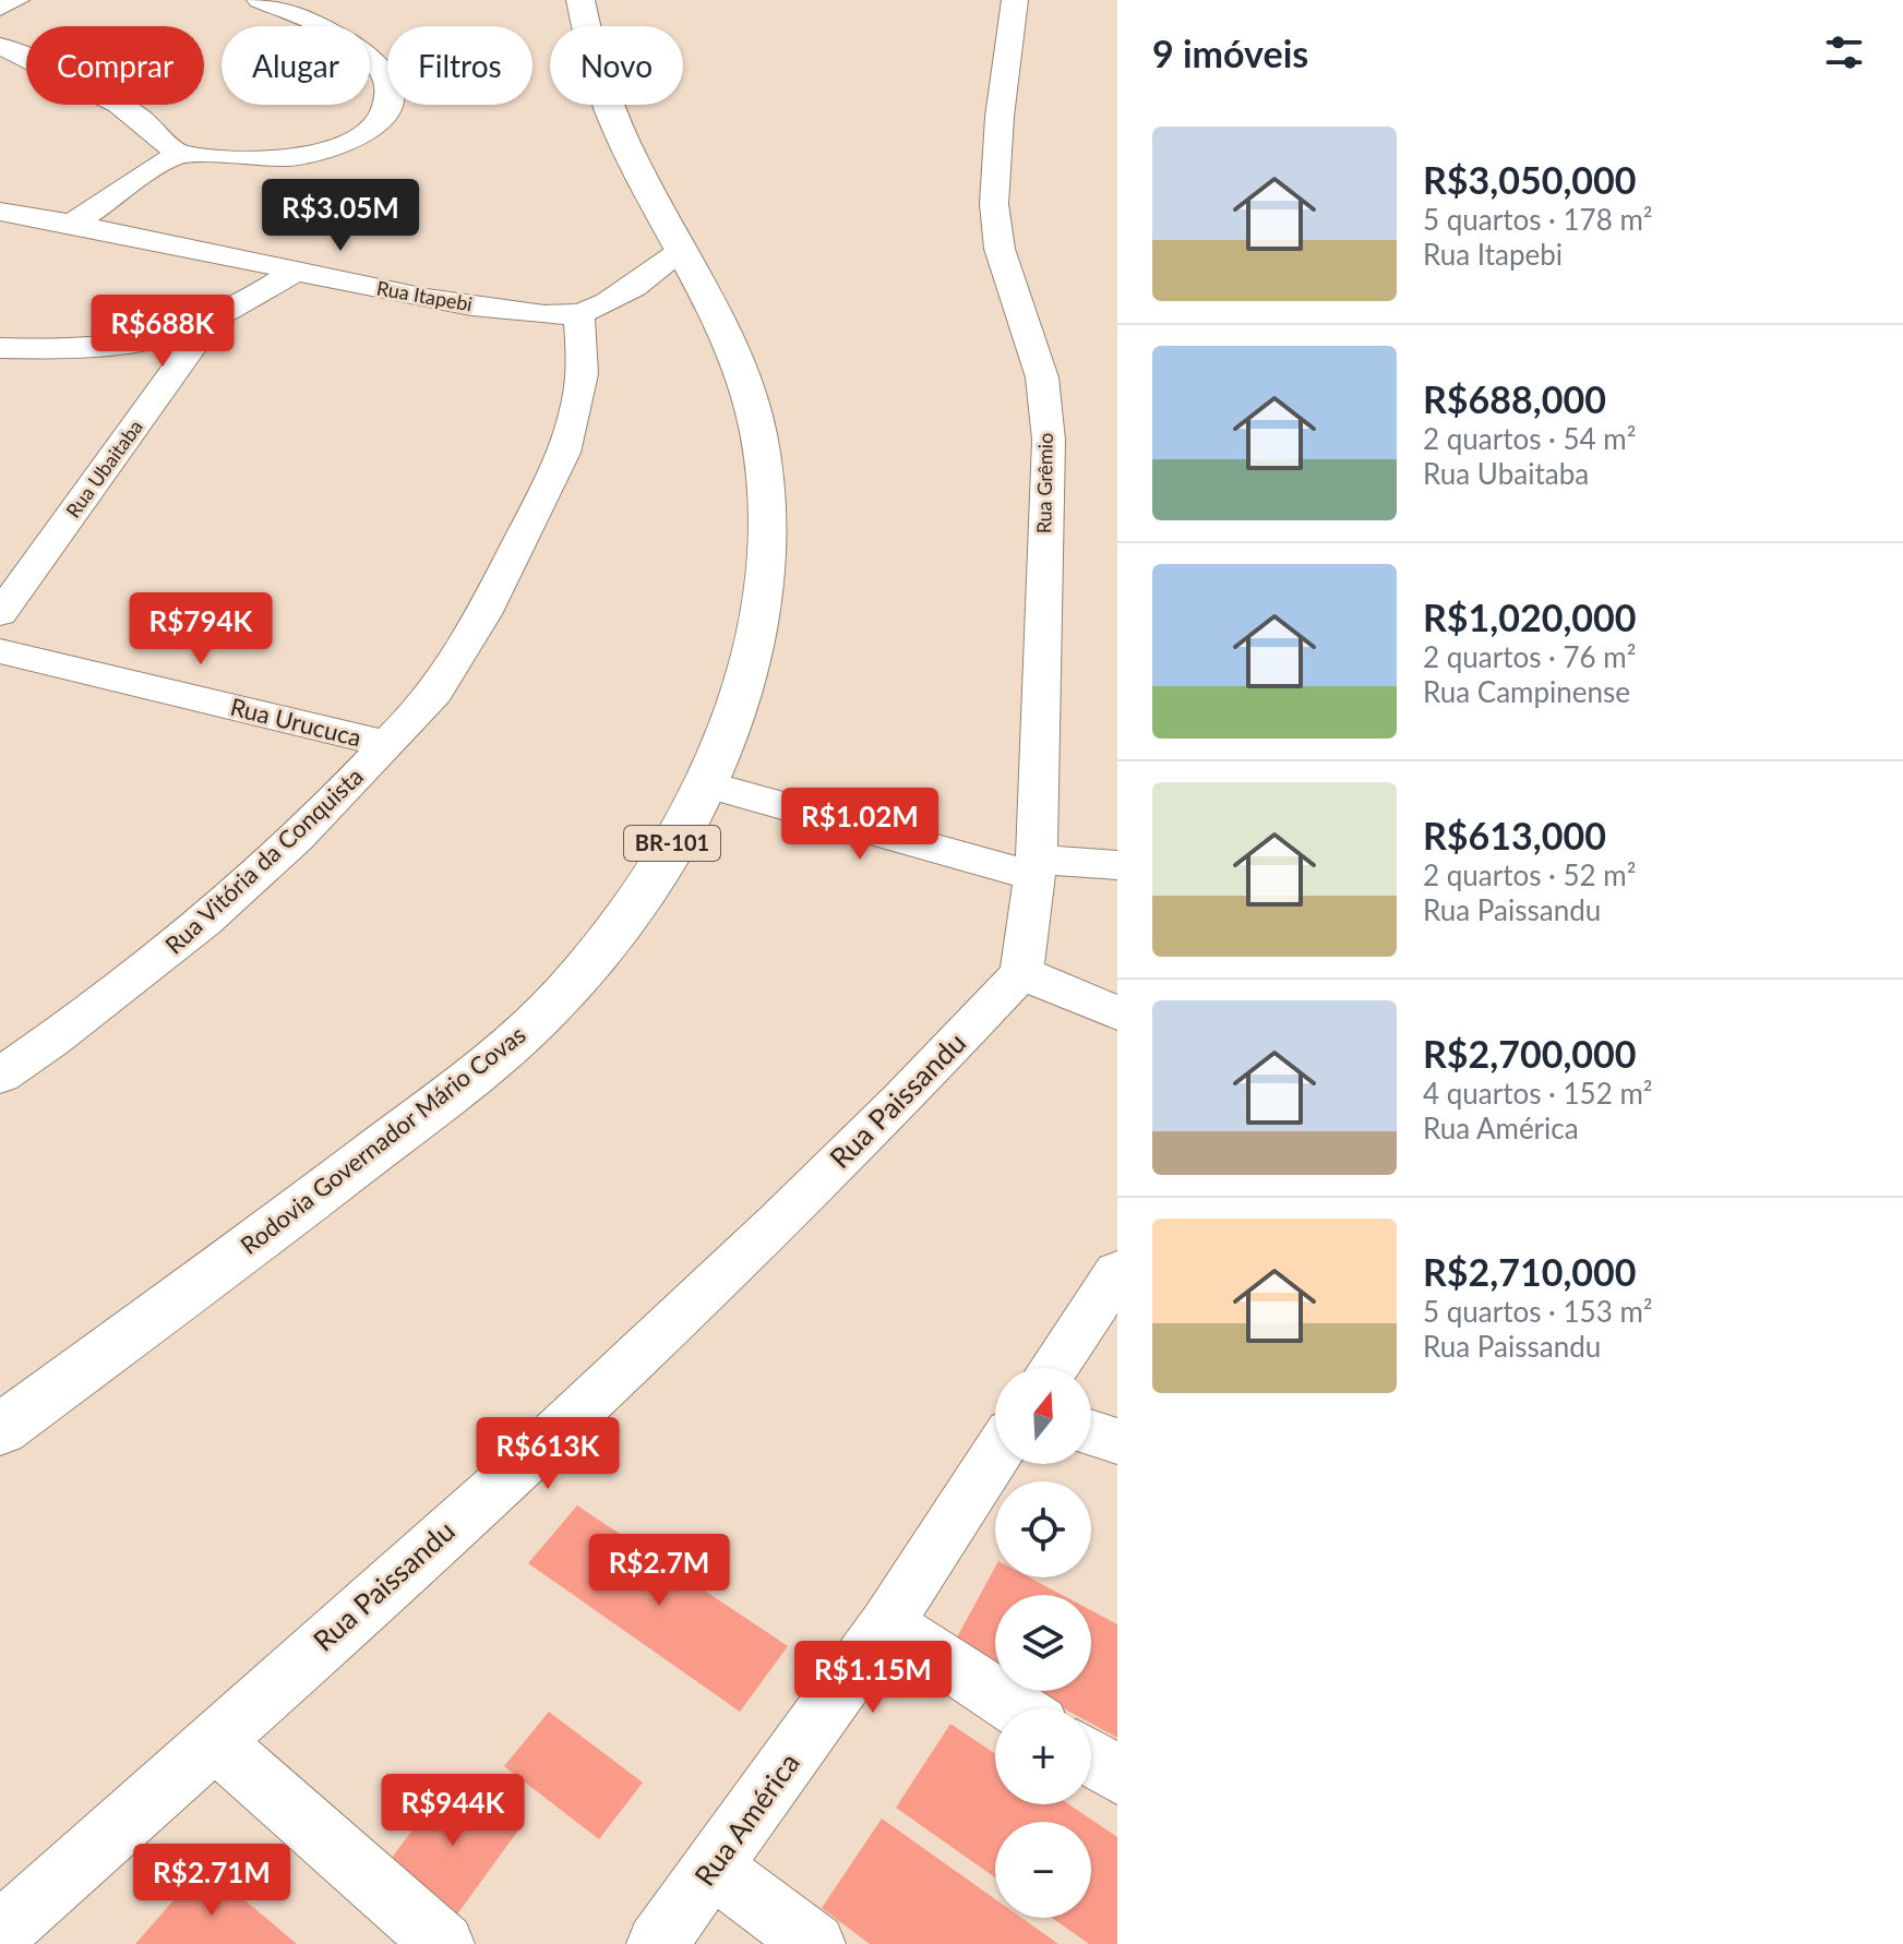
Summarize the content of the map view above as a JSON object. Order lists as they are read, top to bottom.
{
  "streets": {
    "highway": ["BR-101", "Rodovia Governador Mário Covas"],
    "street": [
      "Rua Itapebi",
      "Rua Ubaitaba",
      "Rua Grêmio",
      "Rua Urucuca",
      "Rua Vitória da Conquista",
      "Rua Paissandu",
      "Rua América"
    ]
  },
  "crossings": [
    ["Rua Itapebi", "Rua Vitória da Conquista"],
    ["Rua Itapebi", "Rodovia Governador Mário Covas"],
    ["Rua Grêmio", "Rua Paissandu"],
    ["Rua Urucuca", "Rua Vitória da Conquista"]
  ],
  "north": "top",
  "page": {
    "heading": "9 imóveis",
    "chip": [
      "Comprar",
      "Alugar",
      "Filtros",
      "Novo"
    ],
    "list": [
      {
        "name": "R$3,050,000",
        "note": "5 quartos · 178 m² · Rua Itapebi"
      },
      {
        "name": "R$688,000",
        "note": "2 quartos · 54 m² · Rua Ubaitaba"
      },
      {
        "name": "R$1,020,000",
        "note": "2 quartos · 76 m² · Rua Campinense"
      },
      {
        "name": "R$613,000",
        "note": "2 quartos · 52 m² · Rua Paissandu"
      },
      {
        "name": "R$2,700,000",
        "note": "4 quartos · 152 m² · Rua América"
      },
      {
        "name": "R$2,710,000",
        "note": "5 quartos · 153 m² · Rua Paissandu"
      }
    ],
    "price": [
      "R$3.05M",
      "R$688K",
      "R$794K",
      "R$1.02M",
      "R$613K",
      "R$2.7M",
      "R$1.15M",
      "R$944K",
      "R$2.71M"
    ],
    "map_buttons": ["+", "−"]
  }
}
